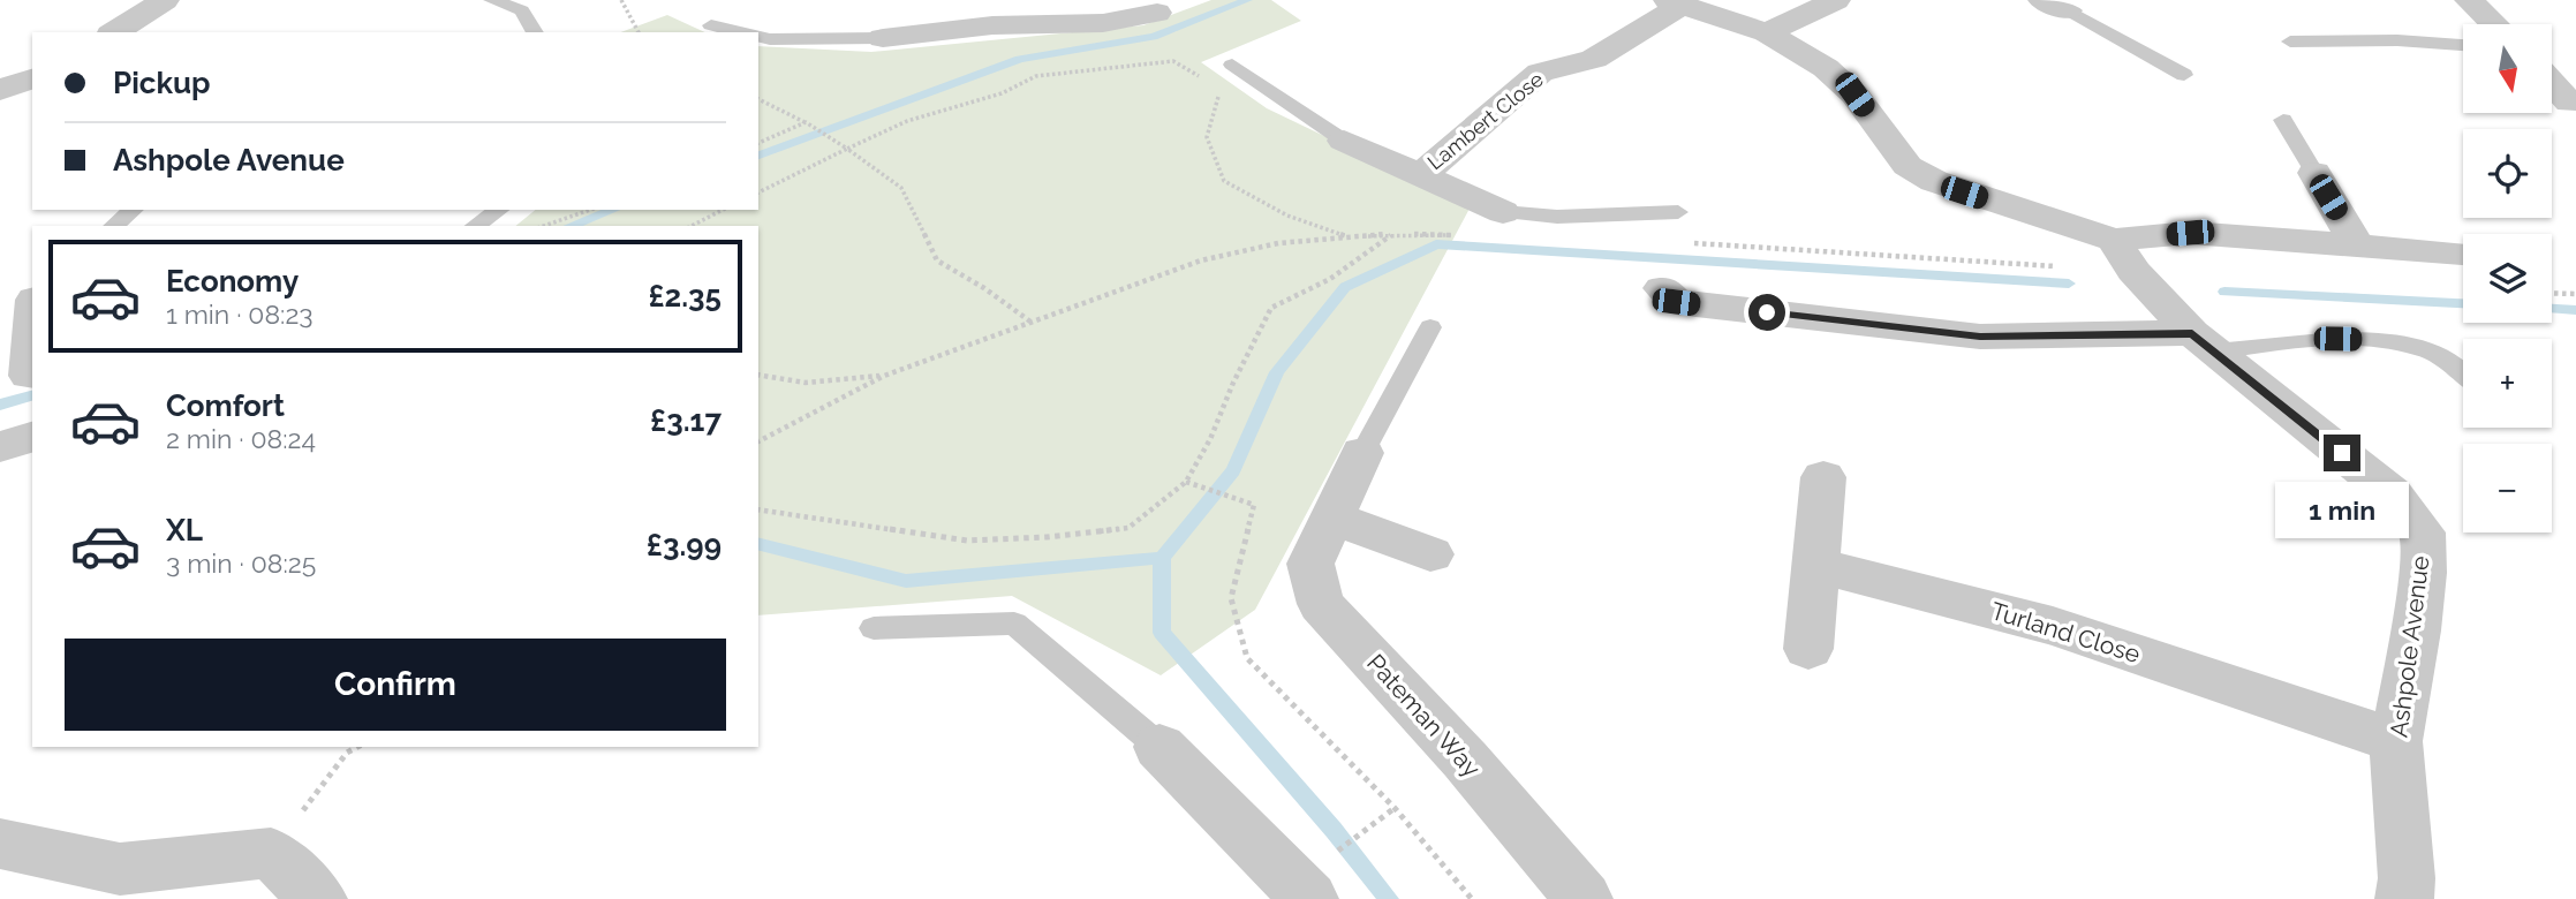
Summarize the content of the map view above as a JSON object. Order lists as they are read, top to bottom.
{
  "streets": {
    "street": [
      "Lambert Close",
      "Turland Close",
      "Ashpole Avenue",
      "Pateman Way"
    ]
  },
  "crossings": [
    ["Lambert Close", "Ashpole Avenue"],
    ["Turland Close", "Ashpole Avenue"]
  ],
  "north": "bottom",
  "page": {
    "map_buttons": ["+", "−"],
    "banner": ["Pickup", "Ashpole Avenue"],
    "list": [
      {
        "name": "Economy",
        "note": "1 min · 08:23",
        "value": "£2.35"
      },
      {
        "name": "Comfort",
        "note": "2 min · 08:24",
        "value": "£3.17"
      },
      {
        "name": "XL",
        "note": "3 min · 08:25",
        "value": "£3.99"
      }
    ],
    "bubble": "1 min",
    "buttons": "Confirm"
  }
}
